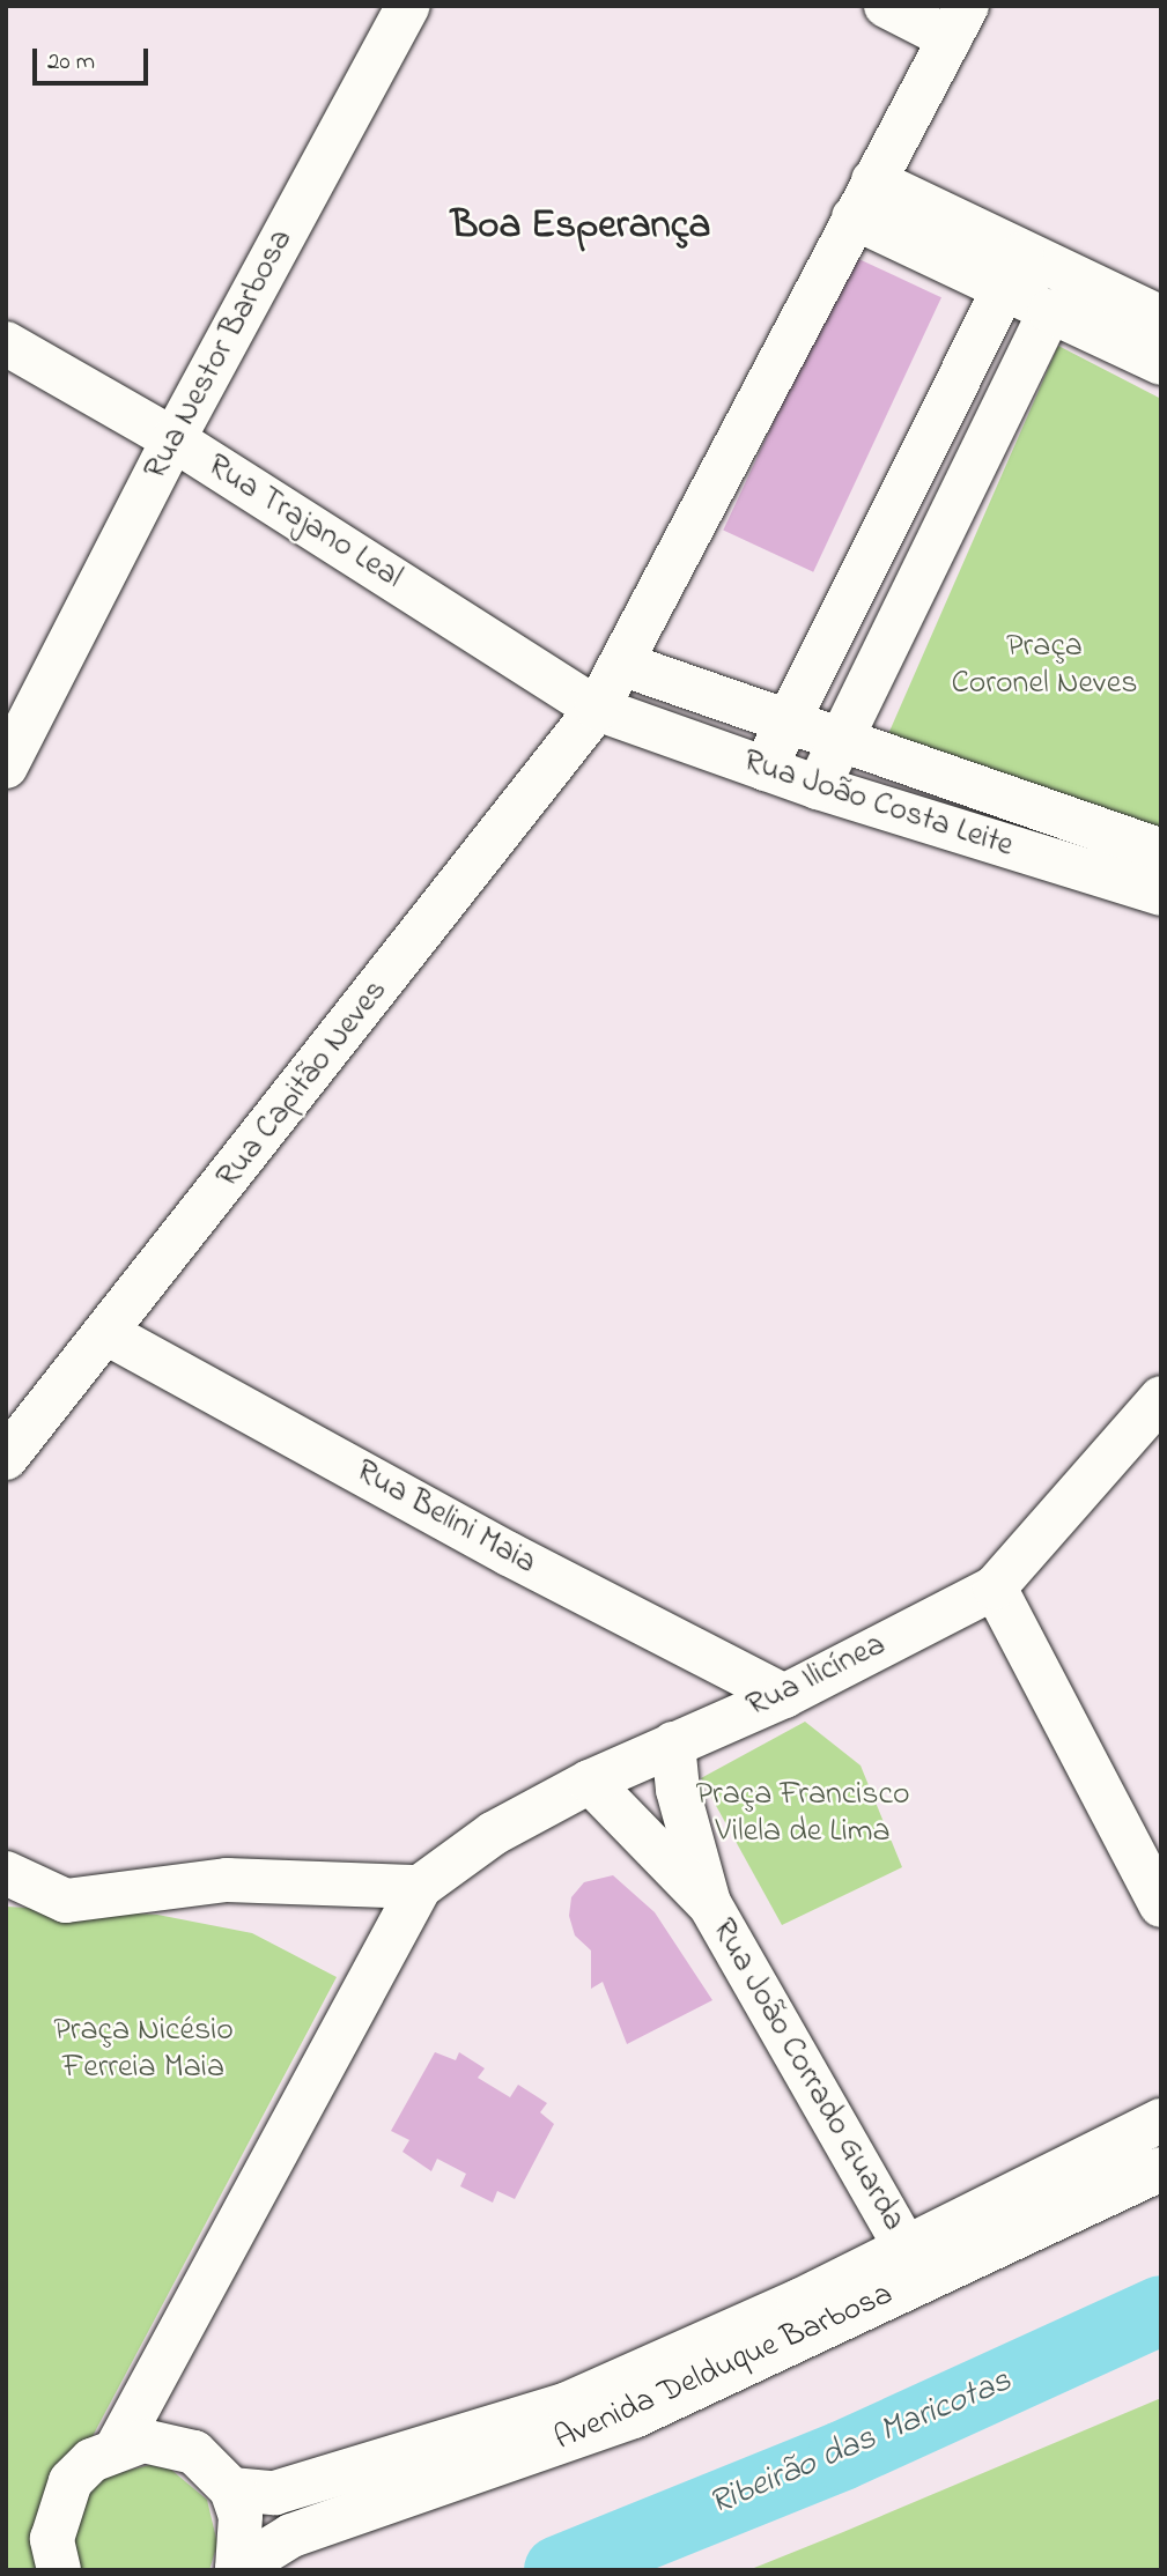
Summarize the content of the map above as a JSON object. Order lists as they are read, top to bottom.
{
  "streets": {
    "street": [
      "Rua Nestor Barbosa",
      "Rua Trajano Leal",
      "Rua João Costa Leite",
      "Rua Capitão Neves",
      "Rua Belini Maia",
      "Rua Ilicínea",
      "Rua João Corrado Guarda",
      "Avenida Delduque Barbosa"
    ]
  },
  "crossings": [
    ["Rua Nestor Barbosa", "Rua Trajano Leal"],
    ["Rua Trajano Leal", "Rua João Costa Leite"],
    ["Rua Trajano Leal", "Rua Capitão Neves"],
    ["Rua João Costa Leite", "Rua Capitão Neves"],
    ["Rua Capitão Neves", "Rua Belini Maia"],
    ["Rua Belini Maia", "Rua Ilicínea"],
    ["Rua Ilicínea", "Rua João Corrado Guarda"],
    ["Rua João Corrado Guarda", "Avenida Delduque Barbosa"]
  ],
  "districts": ["Boa Esperança"],
  "water": ["Ribeirão das Maricotas"],
  "parks": ["Praça Coronel Neves", "Praça Francisco Vilela de Lima", "Praça Nicésio Ferreia Maia"],
  "scale_bar": "20 m"
}
